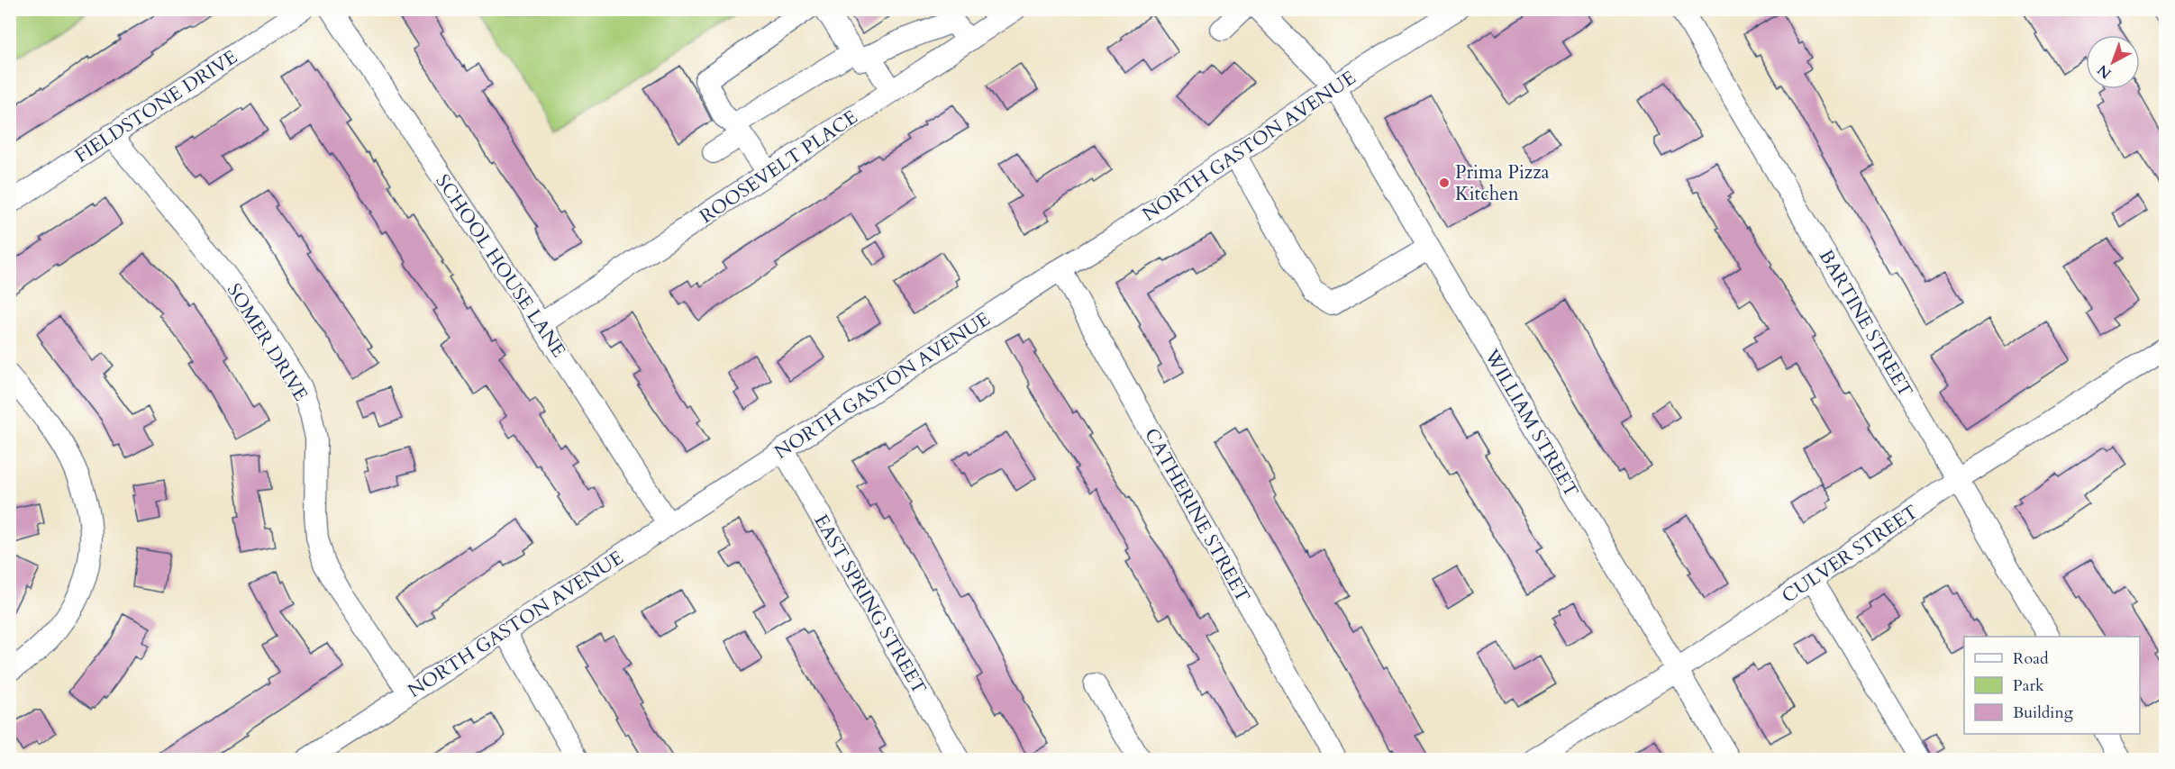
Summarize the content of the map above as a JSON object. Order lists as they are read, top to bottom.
{
  "streets": {
    "street": [
      "FIELDSTONE DRIVE",
      "NORTH GASTON AVENUE",
      "ROOSEVELT PLACE",
      "SCHOOL HOUSE LANE",
      "BARTINE STREET",
      "SOMER DRIVE",
      "WILLIAM STREET",
      "CATHERINE STREET",
      "CULVER STREET",
      "EAST SPRING STREET"
    ]
  },
  "crossings": [
    ["FIELDSTONE DRIVE", "SOMER DRIVE"],
    ["NORTH GASTON AVENUE", "SCHOOL HOUSE LANE"],
    ["NORTH GASTON AVENUE", "SOMER DRIVE"],
    ["NORTH GASTON AVENUE", "WILLIAM STREET"],
    ["NORTH GASTON AVENUE", "CATHERINE STREET"],
    ["NORTH GASTON AVENUE", "EAST SPRING STREET"],
    ["ROOSEVELT PLACE", "SCHOOL HOUSE LANE"],
    ["BARTINE STREET", "CULVER STREET"],
    ["WILLIAM STREET", "CULVER STREET"]
  ],
  "places": ["Prima Pizza Kitchen"],
  "legend": ["Road", "Park", "Building"],
  "north": "bottom left"
}
